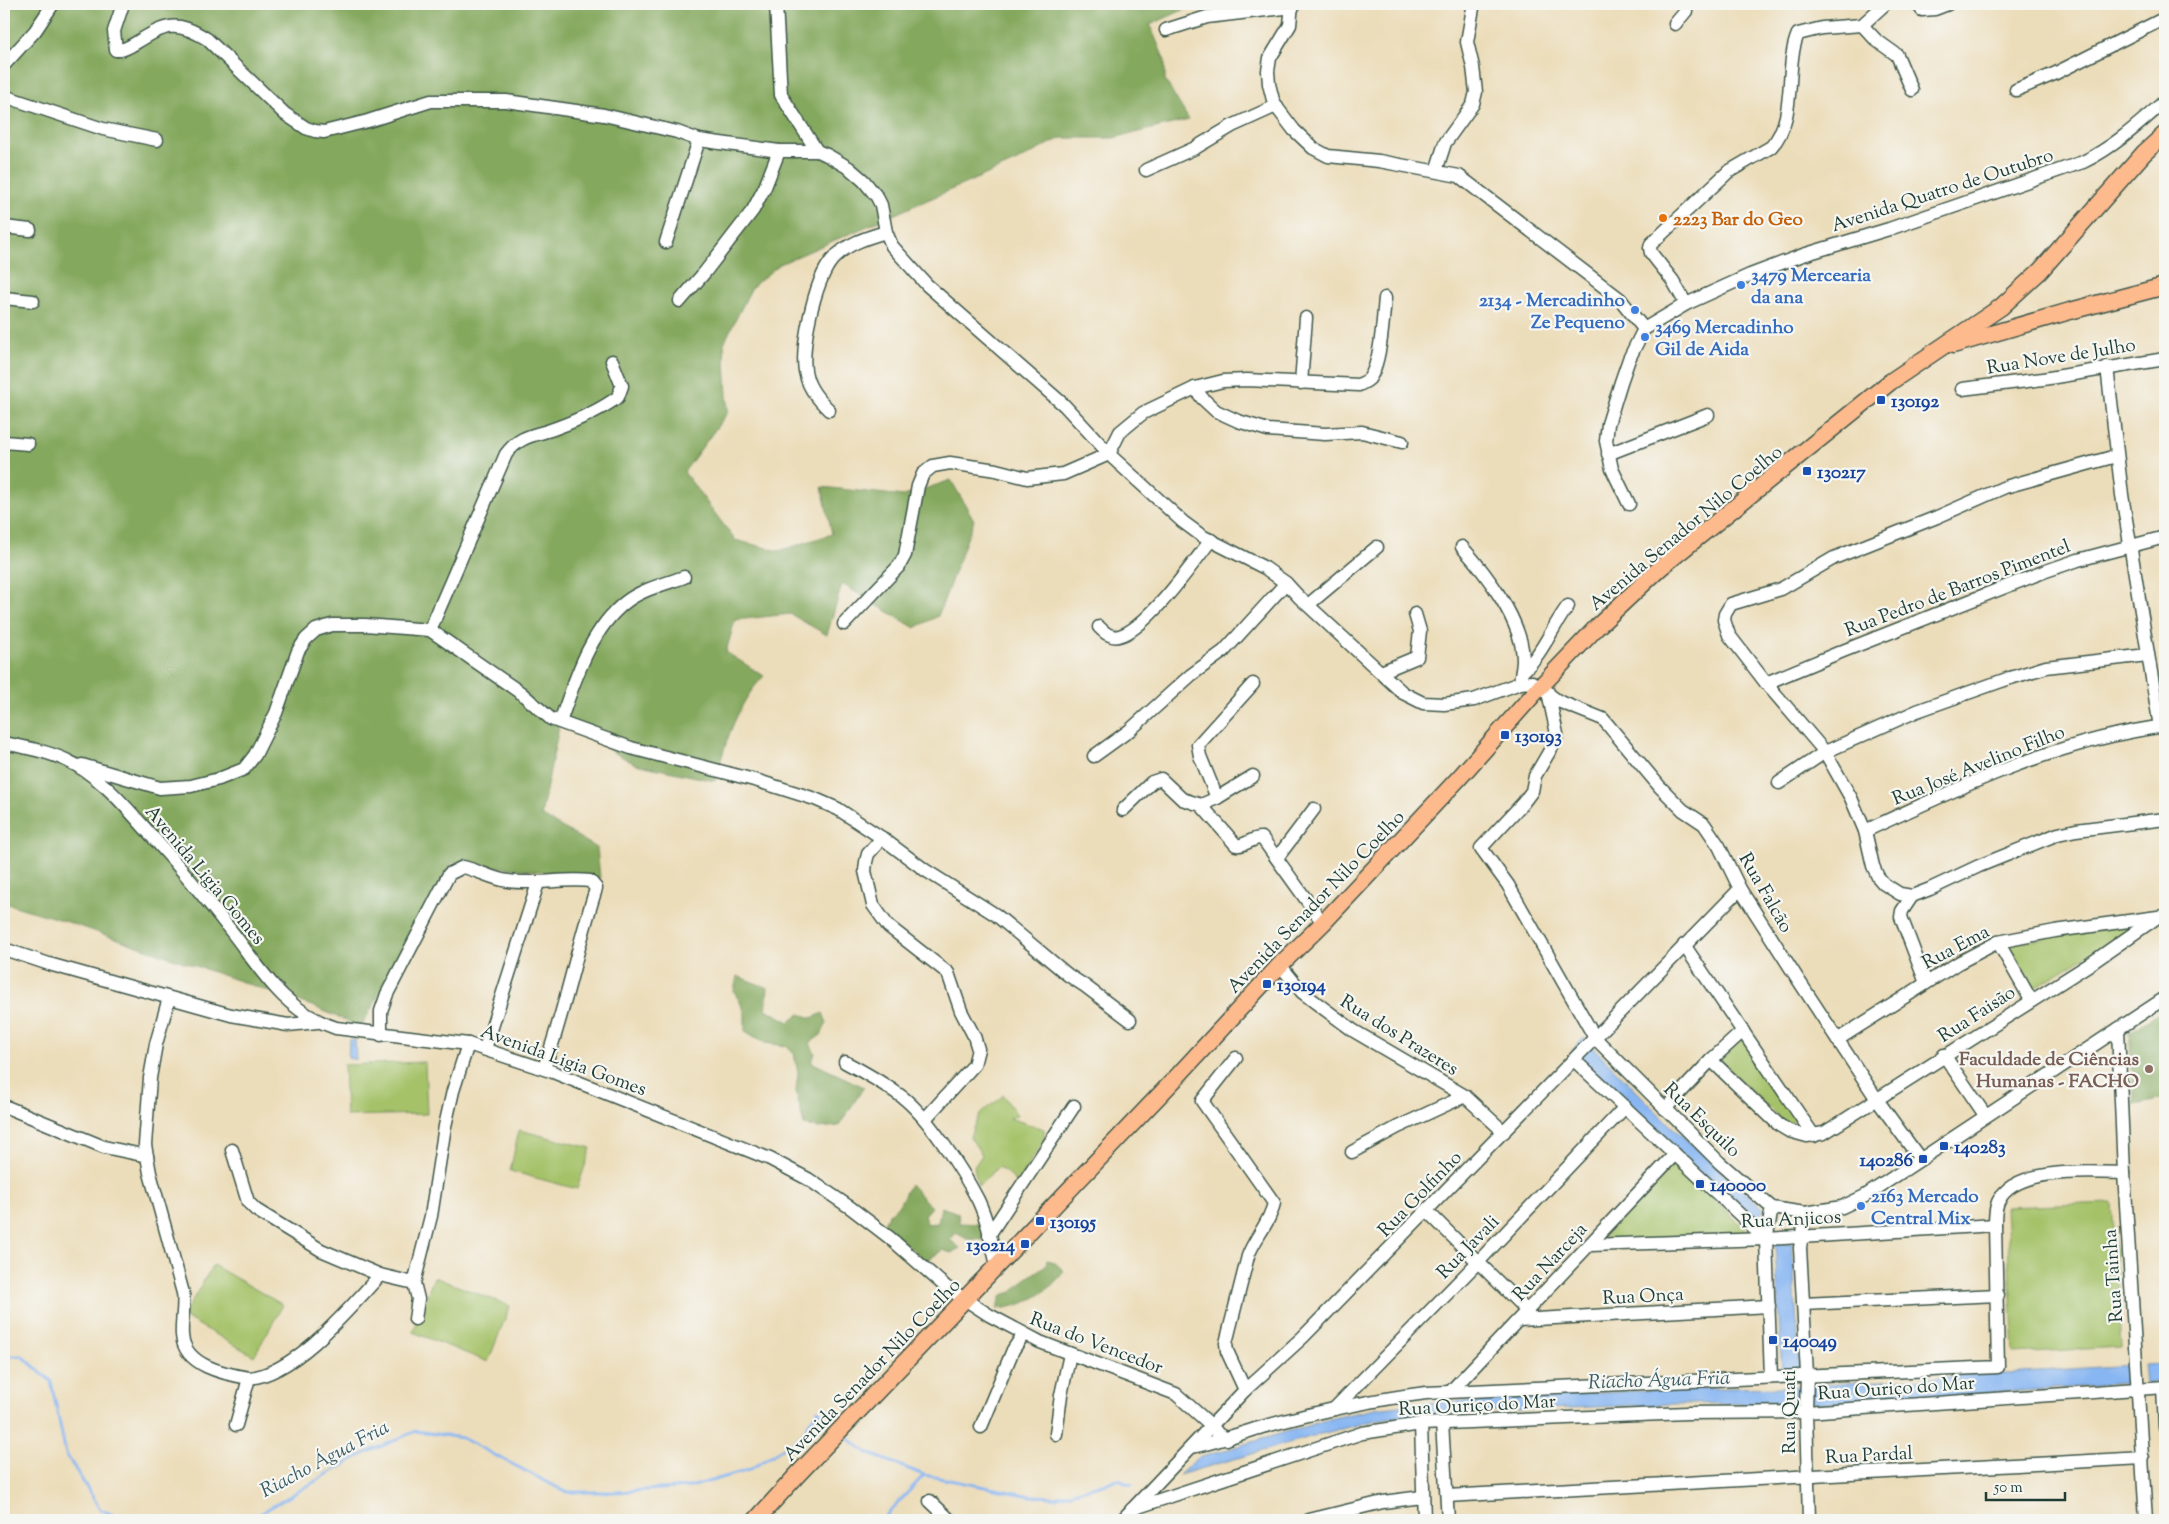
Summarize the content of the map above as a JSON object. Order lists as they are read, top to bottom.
{
  "streets": {
    "main road": ["Avenida Senador Nilo Coelho"],
    "street": [
      "Avenida Quatro de Outubro",
      "Rua Nove de Julho",
      "Rua Pedro de Barros Pimentel",
      "Rua José Avelino Filho",
      "Avenida Ligia Gomes",
      "Rua Falcão",
      "Rua Ema",
      "Rua Faisão",
      "Rua dos Prazeres",
      "Rua Esquilo",
      "Rua Golfinho",
      "Rua Anjicos",
      "Rua Javali",
      "Rua Narceja",
      "Rua Tainha",
      "Rua Onça",
      "Rua do Vencedor",
      "Rua Ouriço do Mar",
      "Rua Quati",
      "Rua Pardal"
    ]
  },
  "crossings": [
    ["Avenida Senador Nilo Coelho", "Avenida Ligia Gomes"],
    ["Avenida Senador Nilo Coelho", "Rua Falcão"],
    ["Avenida Senador Nilo Coelho", "Rua dos Prazeres"],
    ["Avenida Senador Nilo Coelho", "Rua Esquilo"],
    ["Avenida Senador Nilo Coelho", "Rua do Vencedor"],
    ["Avenida Ligia Gomes", "Rua do Vencedor"],
    ["Rua Falcão", "Rua Ema"],
    ["Rua Falcão", "Rua Faisão"],
    ["Rua Falcão", "Rua Esquilo"],
    ["Rua Falcão", "Rua Golfinho"],
    ["Rua Ema", "Rua Faisão"],
    ["Rua dos Prazeres", "Rua Golfinho"],
    ["Rua Esquilo", "Rua Golfinho"],
    ["Rua Esquilo", "Rua Quati"],
    ["Rua Golfinho", "Rua do Vencedor"],
    ["Rua Golfinho", "Rua Ouriço do Mar"],
    ["Rua Anjicos", "Rua Narceja"],
    ["Rua Anjicos", "Rua Quati"],
    ["Rua Javali", "Rua Ouriço do Mar"],
    ["Rua Narceja", "Rua Onça"],
    ["Rua Narceja", "Rua Ouriço do Mar"],
    ["Rua Tainha", "Rua Ouriço do Mar"],
    ["Rua Tainha", "Rua Pardal"],
    ["Rua Onça", "Rua Quati"],
    ["Rua Ouriço do Mar", "Rua Quati"],
    ["Rua Quati", "Rua Pardal"]
  ],
  "water": ["Riacho Água Fria"],
  "places": {
    "other": [
      "2223 Bar do Geo",
      "3479 Mercearia da ana",
      "2134 - Mercadinho Ze Pequeno",
      "3469 Mercadinho Gil de Aida",
      "Faculdade de Ciências Humanas - FACHO",
      "2163 Mercado Central Mix"
    ],
    "transit": [
      "130192",
      "130217",
      "130193",
      "130194",
      "140283",
      "140286",
      "140000",
      "130195",
      "130214",
      "140049"
    ]
  },
  "scale_bar": "50 m"
}
